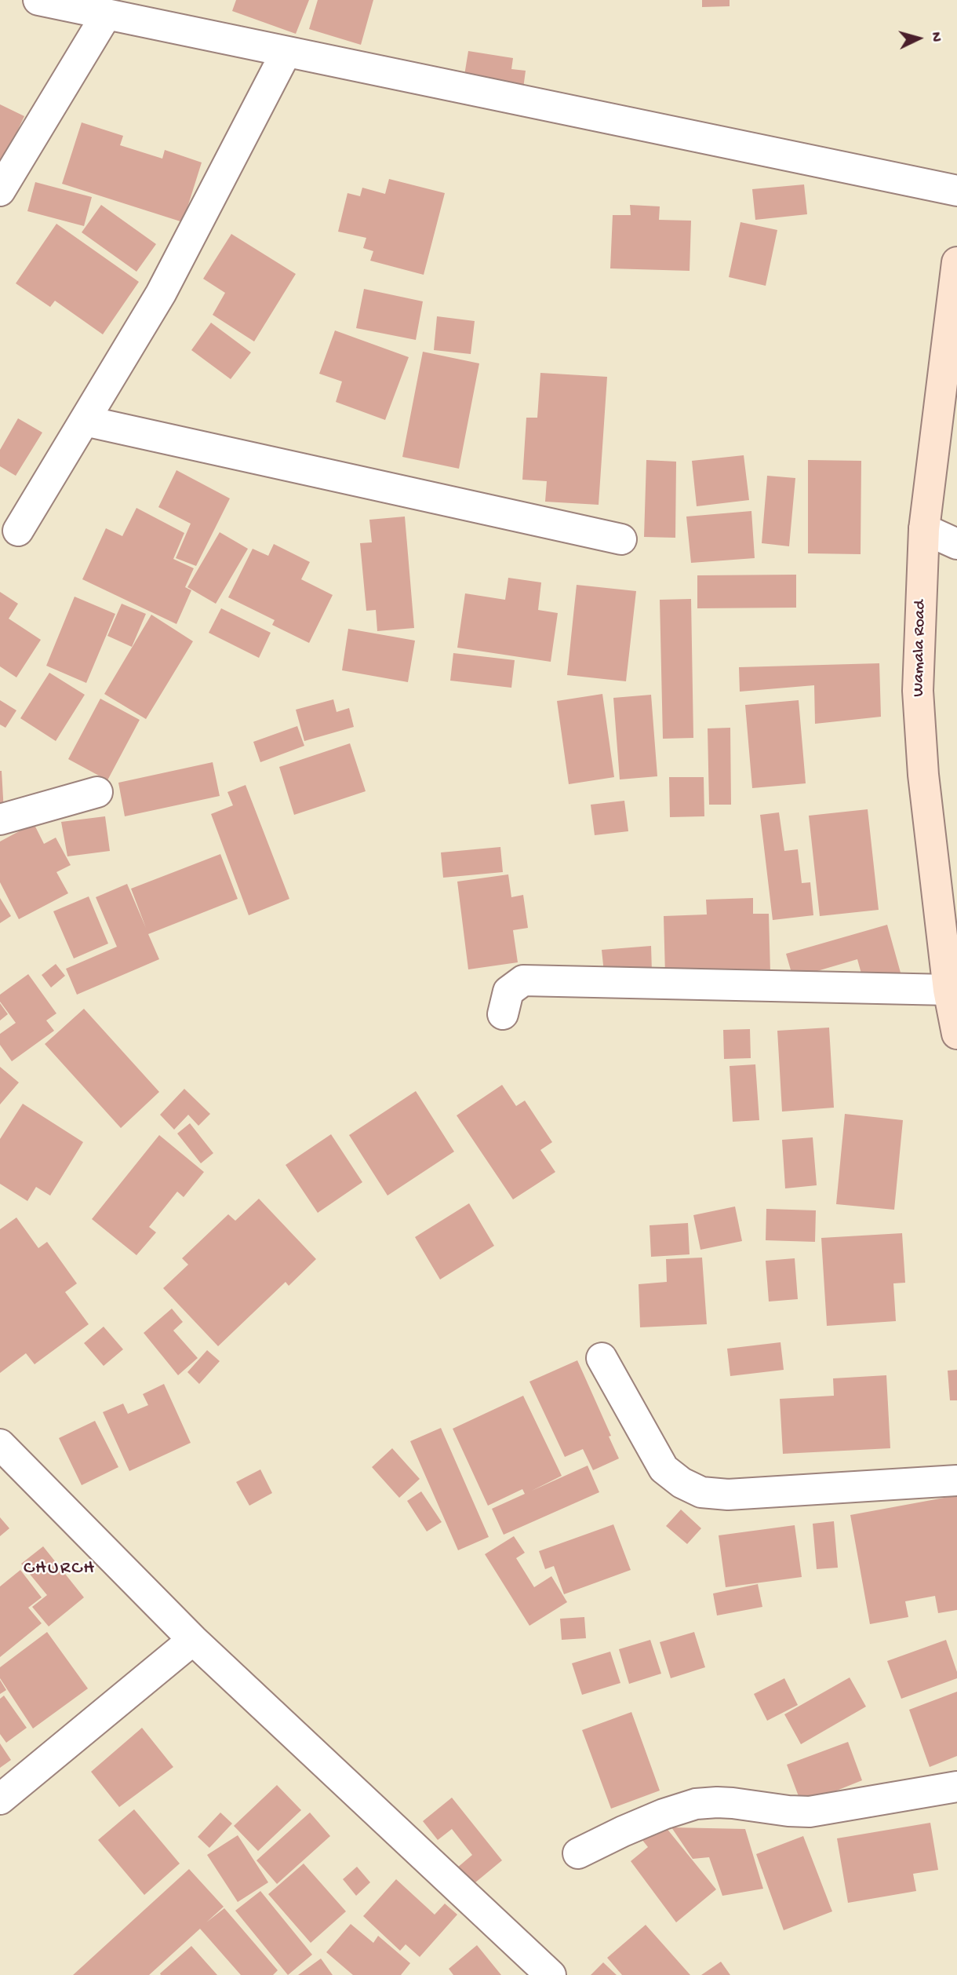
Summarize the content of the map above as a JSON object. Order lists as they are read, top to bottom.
{
  "streets": {
    "street": ["Wamala Road"]
  },
  "districts": ["CHURCH"],
  "north": "right"
}
